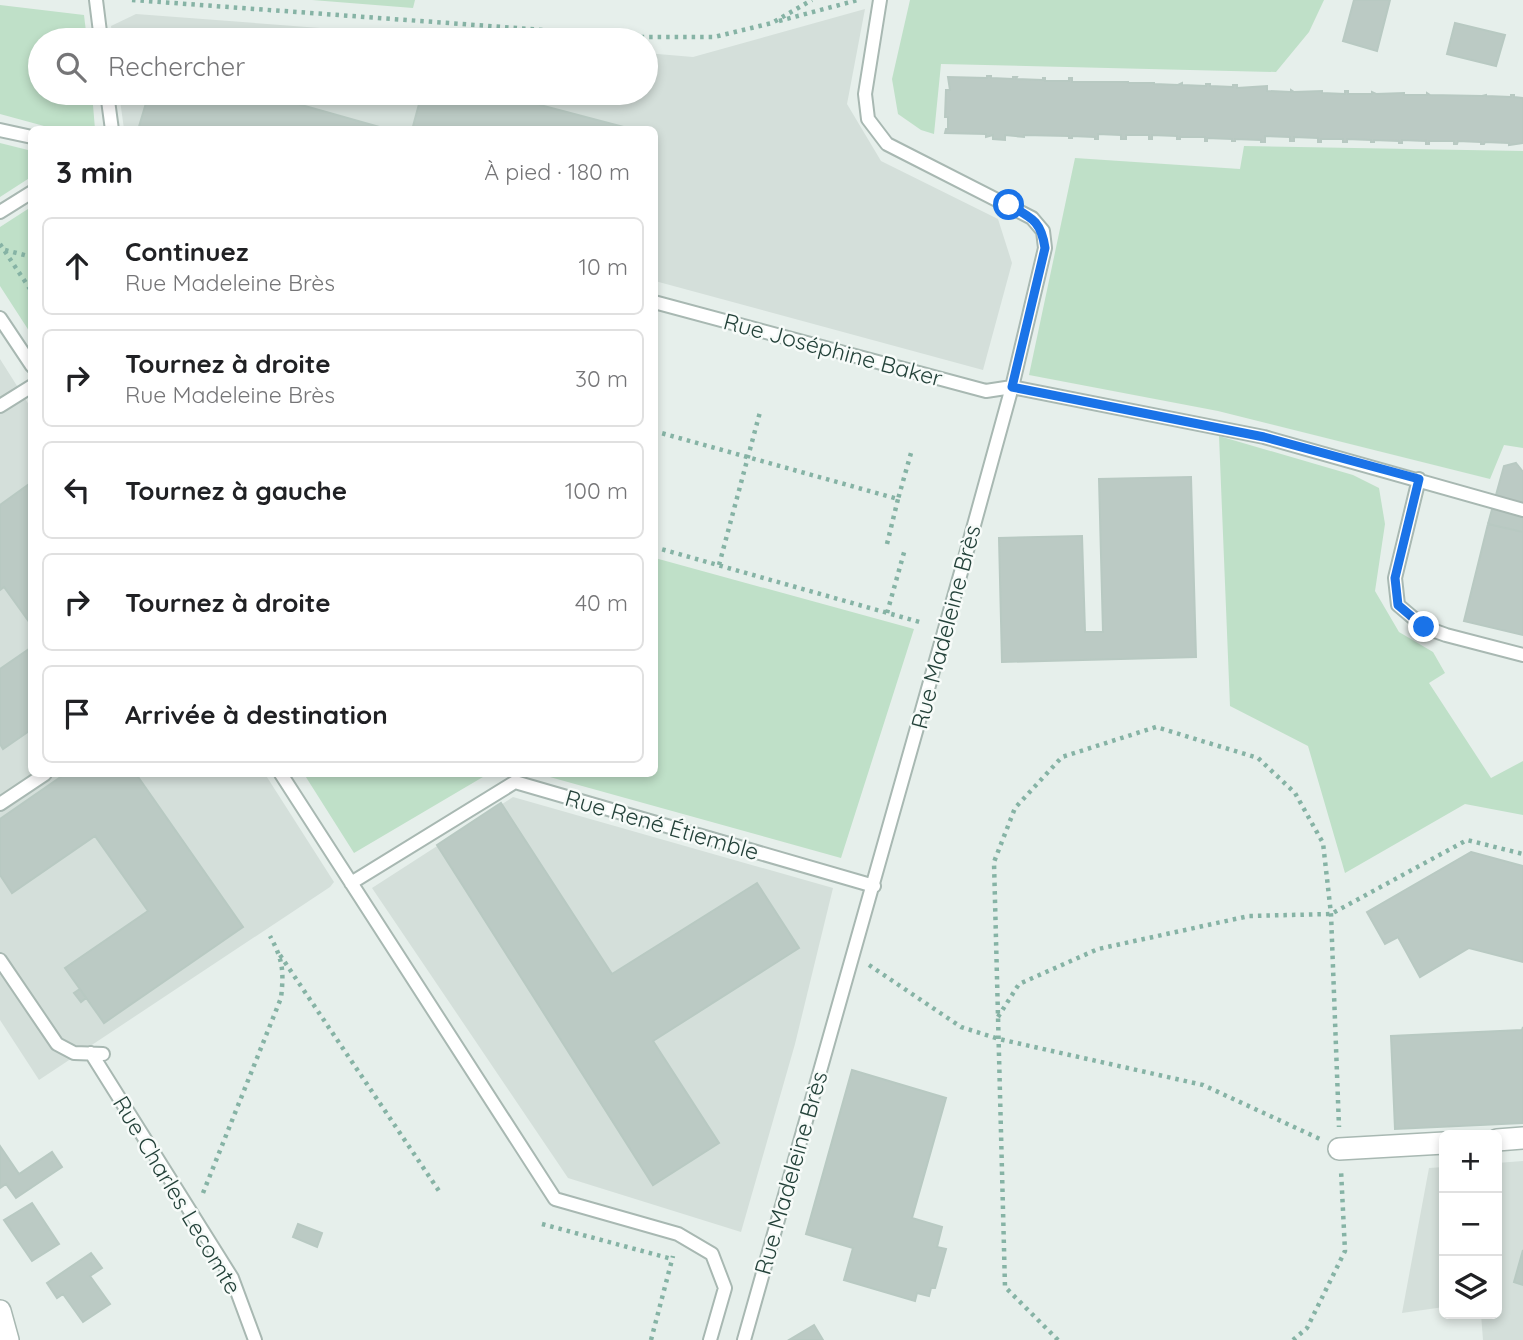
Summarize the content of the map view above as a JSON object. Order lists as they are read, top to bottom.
{
  "streets": {
    "lane": [
      "Rue Joséphine Baker",
      "Rue Madeleine Brès",
      "Rue René Étiemble",
      "Rue Charles Lecomte"
    ]
  },
  "crossings": [
    ["Rue Joséphine Baker", "Rue Madeleine Brès"],
    ["Rue Madeleine Brès", "Rue René Étiemble"]
  ],
  "page": {
    "search": "Rechercher",
    "heading": ["3 min", "À pied · 180 m"],
    "list": [
      ["Continuez", "Rue Madeleine Brès", "10 m"],
      ["Tournez à droite", "Rue Madeleine Brès", "30 m"],
      ["Tournez à gauche", "100 m"],
      ["Tournez à droite", "40 m"],
      "Arrivée à destination"
    ],
    "map_buttons": ["+", "−"]
  }
}
